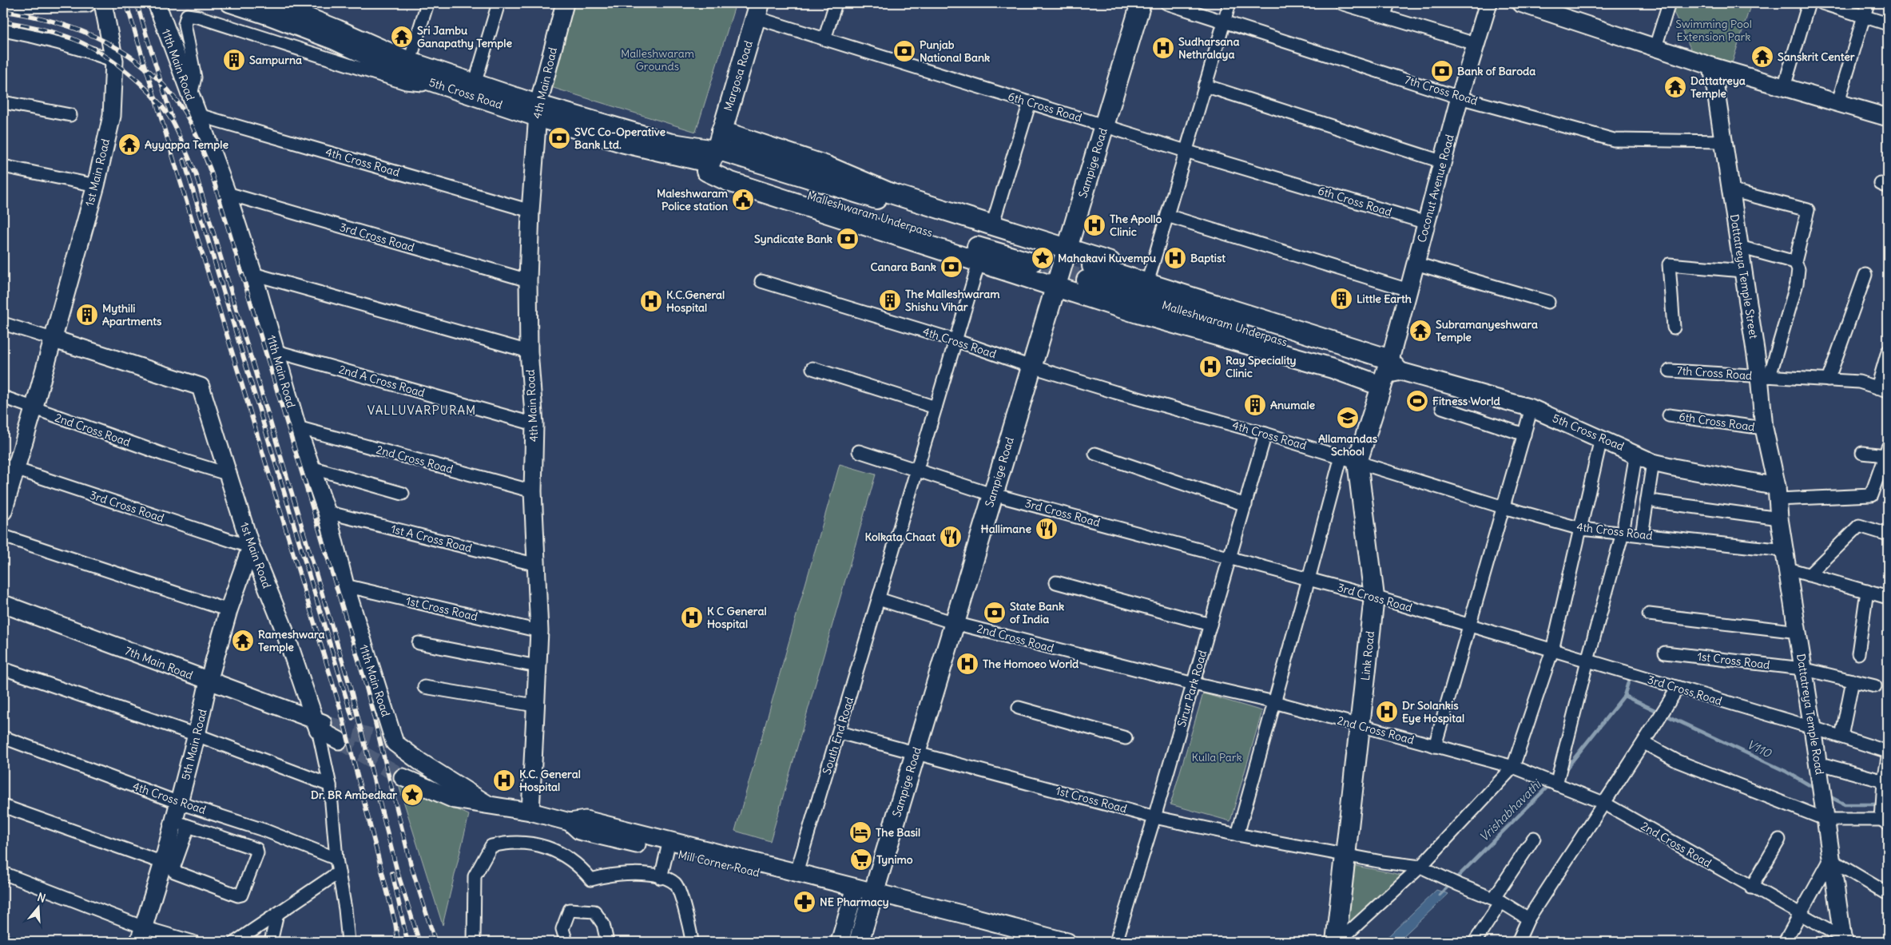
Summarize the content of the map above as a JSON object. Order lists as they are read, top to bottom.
{
  "streets": {
    "main road": [
      "11th Main Road",
      "Margosa Road",
      "4th Main Road",
      "5th Cross Road",
      "Sampige Road",
      "1st Main Road",
      "Coconut Avenue Road",
      "Malleshwaram Underpass",
      "Dattatreya Temple Street",
      "Link Road",
      "7th Main Road",
      "Dattatreya Temple Road",
      "5th Main Road",
      "Mill Corner Road"
    ],
    "street": [
      "7th Cross Road",
      "6th Cross Road",
      "4th Cross Road",
      "3rd Cross Road",
      "2nd A Cross Road",
      "2nd Cross Road",
      "1st A Cross Road",
      "1st Cross Road",
      "Sirur Park Road",
      "South End Road"
    ]
  },
  "crossings": [
    ["11th Main Road", "4th Cross Road"],
    ["11th Main Road", "3rd Cross Road"],
    ["11th Main Road", "2nd A Cross Road"],
    ["11th Main Road", "2nd Cross Road"],
    ["11th Main Road", "1st A Cross Road"],
    ["11th Main Road", "1st Cross Road"],
    ["11th Main Road", "Mill Corner Road"],
    ["Margosa Road", "5th Cross Road"],
    ["Margosa Road", "6th Cross Road"],
    ["Margosa Road", "Malleshwaram Underpass"],
    ["4th Main Road", "5th Cross Road"],
    ["4th Main Road", "4th Cross Road"],
    ["4th Main Road", "3rd Cross Road"],
    ["4th Main Road", "2nd A Cross Road"],
    ["4th Main Road", "2nd Cross Road"],
    ["4th Main Road", "1st A Cross Road"],
    ["4th Main Road", "1st Cross Road"],
    ["4th Main Road", "Mill Corner Road"],
    ["7th Cross Road", "Coconut Avenue Road"],
    ["7th Cross Road", "Dattatreya Temple Street"],
    ["5th Cross Road", "Coconut Avenue Road"],
    ["5th Cross Road", "Malleshwaram Underpass"],
    ["5th Cross Road", "Dattatreya Temple Street"],
    ["5th Cross Road", "Link Road"],
    ["5th Cross Road", "Dattatreya Temple Road"],
    ["6th Cross Road", "Sampige Road"],
    ["6th Cross Road", "Coconut Avenue Road"],
    ["6th Cross Road", "Dattatreya Temple Street"],
    ["4th Cross Road", "Sampige Road"],
    ["4th Cross Road", "Link Road"],
    ["4th Cross Road", "Sirur Park Road"],
    ["4th Cross Road", "Dattatreya Temple Road"],
    ["4th Cross Road", "South End Road"],
    ["4th Cross Road", "5th Main Road"],
    ["Sampige Road", "3rd Cross Road"],
    ["Sampige Road", "2nd Cross Road"],
    ["Sampige Road", "1st Cross Road"],
    ["Sampige Road", "Mill Corner Road"],
    ["1st Main Road", "3rd Cross Road"],
    ["1st Main Road", "2nd Cross Road"],
    ["1st Main Road", "7th Main Road"],
    ["1st Main Road", "5th Main Road"],
    ["Coconut Avenue Road", "Malleshwaram Underpass"],
    ["Coconut Avenue Road", "Link Road"],
    ["Malleshwaram Underpass", "Link Road"],
    ["3rd Cross Road", "Link Road"],
    ["3rd Cross Road", "Sirur Park Road"],
    ["3rd Cross Road", "Dattatreya Temple Road"],
    ["3rd Cross Road", "South End Road"],
    ["3rd Cross Road", "5th Main Road"],
    ["Dattatreya Temple Street", "Dattatreya Temple Road"],
    ["2nd Cross Road", "Link Road"],
    ["2nd Cross Road", "Sirur Park Road"],
    ["2nd Cross Road", "Dattatreya Temple Road"],
    ["2nd Cross Road", "South End Road"],
    ["1st Cross Road", "Link Road"],
    ["1st Cross Road", "Sirur Park Road"],
    ["1st Cross Road", "Dattatreya Temple Road"],
    ["1st Cross Road", "South End Road"],
    ["7th Main Road", "5th Main Road"],
    ["South End Road", "Mill Corner Road"]
  ],
  "districts": ["VALLUVARPURAM"],
  "water": ["V110", "Vrishabhavathi"],
  "parks": ["Swimming Pool Extension Park", "Malleshwaram Grounds", "Kulla Park"],
  "places": {
    "temple": [
      "Sri Jambu Ganapathy Temple",
      "Sanskrit Center",
      "Dattatreya Temple",
      "Ayyappa Temple",
      "Subramanyeshwara Temple",
      "Rameshwara Temple"
    ],
    "hospital": [
      "Sudharsana Nethralaya",
      "The Apollo Clinic",
      "Baptist",
      "K.C.General Hospital",
      "Ray Speciality Clinic",
      "K C General Hospital",
      "The Homoeo World",
      "Dr Solankis Eye Hospital",
      "K.C. General Hospital"
    ],
    "bank": [
      "Punjab National Bank",
      "Bank of Baroda",
      "SVC Co-Operative Bank Ltd.",
      "Syndicate Bank",
      "Canara Bank",
      "State Bank of India"
    ],
    "building": [
      "Sampurna",
      "Little Earth",
      "The Malleshwaram Shishu Vihar",
      "Mythili Apartments",
      "Anumale"
    ],
    "public building": ["Maleshwaram Police station"],
    "place": ["Mahakavi Kuvempu", "Dr. BR Ambedkar"],
    "sports": ["Fitness World"],
    "school or university": ["Allamandas School"],
    "restaurant": ["Hallimane", "Kolkata Chaat"],
    "hotel": ["The Basil"],
    "supermarket": ["Tynimo"],
    "pharmacy": ["NE Pharmacy"]
  },
  "north": "top"
}
